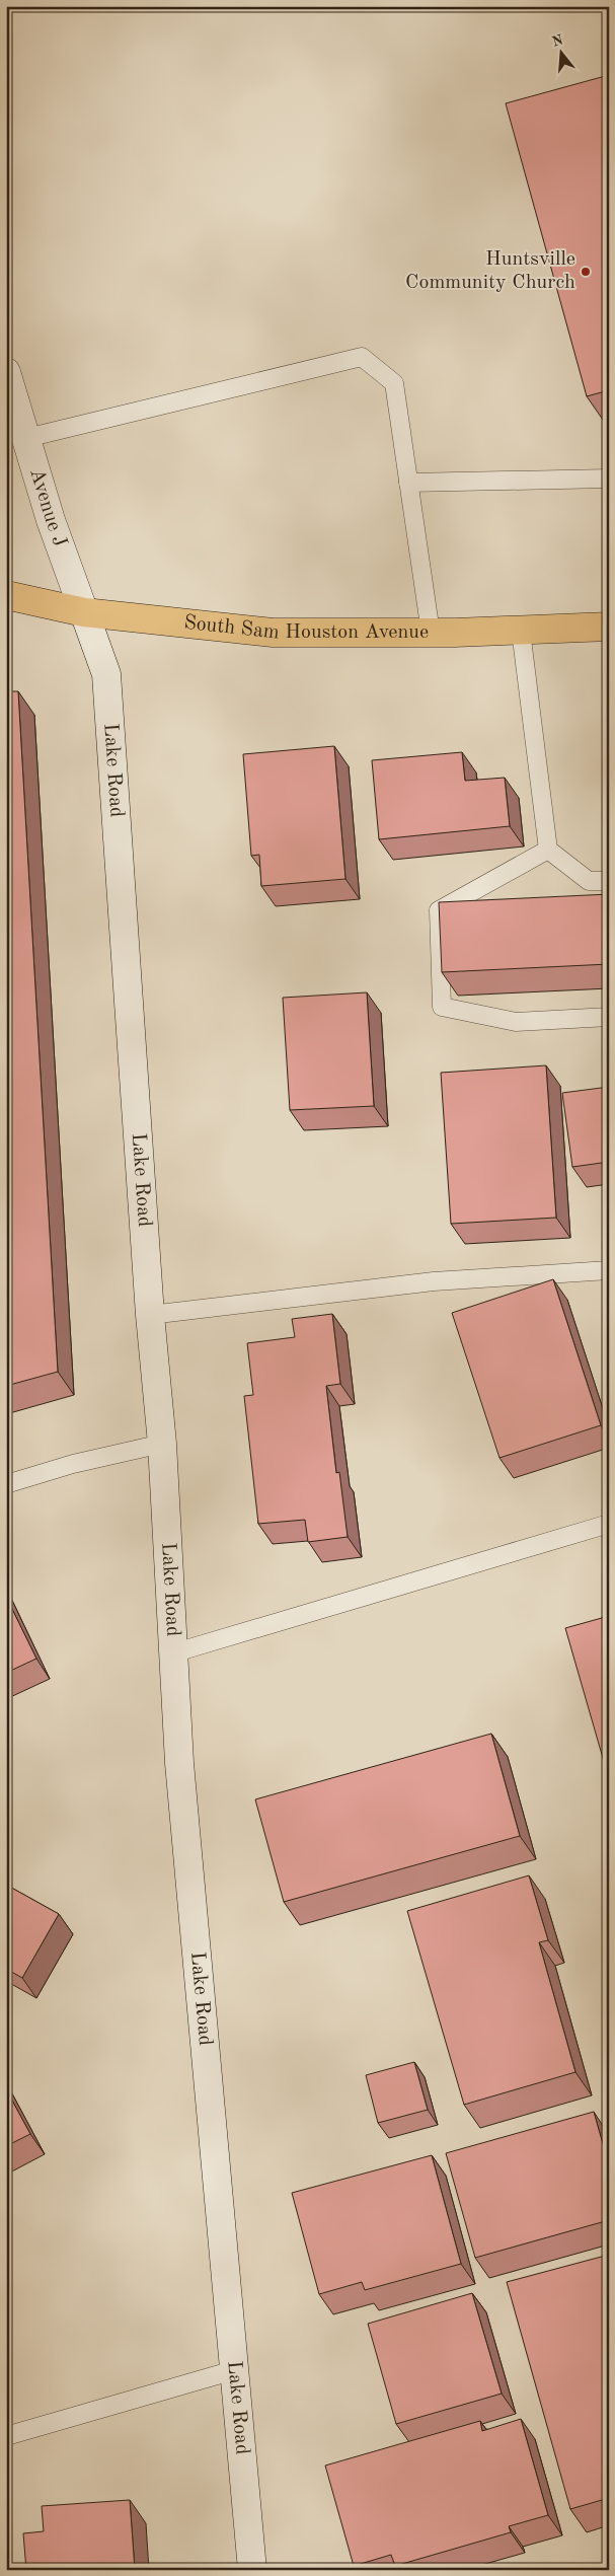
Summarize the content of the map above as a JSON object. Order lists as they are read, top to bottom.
{
  "streets": {
    "main road": ["South Sam Houston Avenue"],
    "street": ["Avenue J", "Lake Road"]
  },
  "crossings": [
    ["Avenue J", "South Sam Houston Avenue"],
    ["Avenue J", "Lake Road"],
    ["South Sam Houston Avenue", "Lake Road"]
  ],
  "places": ["Huntsville Community Church"],
  "north": "top"
}
